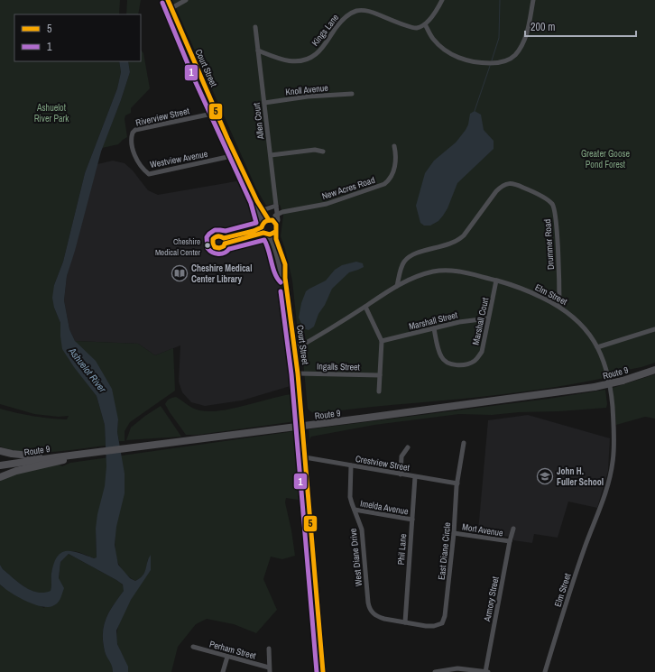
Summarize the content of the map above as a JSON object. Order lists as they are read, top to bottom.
{
  "streets": {
    "highway": ["Route 9"],
    "main road": ["Court Street"],
    "street": [
      "Kings Lane",
      "Knoll Avenue",
      "Riverview Street",
      "Allen Court",
      "Westview Avenue",
      "New Acres Road",
      "Drummer Road",
      "Elm Street",
      "Marshall Street",
      "Marshall Court",
      "Ingalls Street",
      "Crestview Street",
      "Imelda Avenue",
      "Mort Avenue",
      "Phil Lane",
      "East Diane Circle",
      "West Diane Drive",
      "Armory Street",
      "Perham Street"
    ]
  },
  "crossings": [
    ["Kings Lane", "Allen Court"],
    ["Court Street", "Riverview Street"],
    ["Court Street", "Allen Court"],
    ["Court Street", "Westview Avenue"],
    ["Court Street", "Elm Street"],
    ["Court Street", "Ingalls Street"],
    ["Court Street", "Crestview Street"],
    ["Knoll Avenue", "Allen Court"],
    ["Riverview Street", "Westview Avenue"],
    ["Allen Court", "New Acres Road"],
    ["Drummer Road", "Elm Street"],
    ["Elm Street", "Marshall Court"],
    ["Marshall Street", "Marshall Court"],
    ["Crestview Street", "Phil Lane"],
    ["Crestview Street", "East Diane Circle"],
    ["Crestview Street", "West Diane Drive"],
    ["Imelda Avenue", "Phil Lane"],
    ["Imelda Avenue", "West Diane Drive"],
    ["Mort Avenue", "East Diane Circle"],
    ["Mort Avenue", "Armory Street"],
    ["Phil Lane", "East Diane Circle"],
    ["Phil Lane", "West Diane Drive"],
    ["East Diane Circle", "West Diane Drive"]
  ],
  "water": ["Ashuelot River"],
  "parks": ["Ashuelot River Park", "Greater Goose Pond Forest"],
  "places": {
    "other": ["Cheshire Medical Center"],
    "library": ["Cheshire Medical Center Library"],
    "school or university": ["John H. Fuller School"]
  },
  "lines": ["transit line 5", "transit line 1"],
  "legend": ["5", "1"],
  "scale_bar": "200 m"
}
